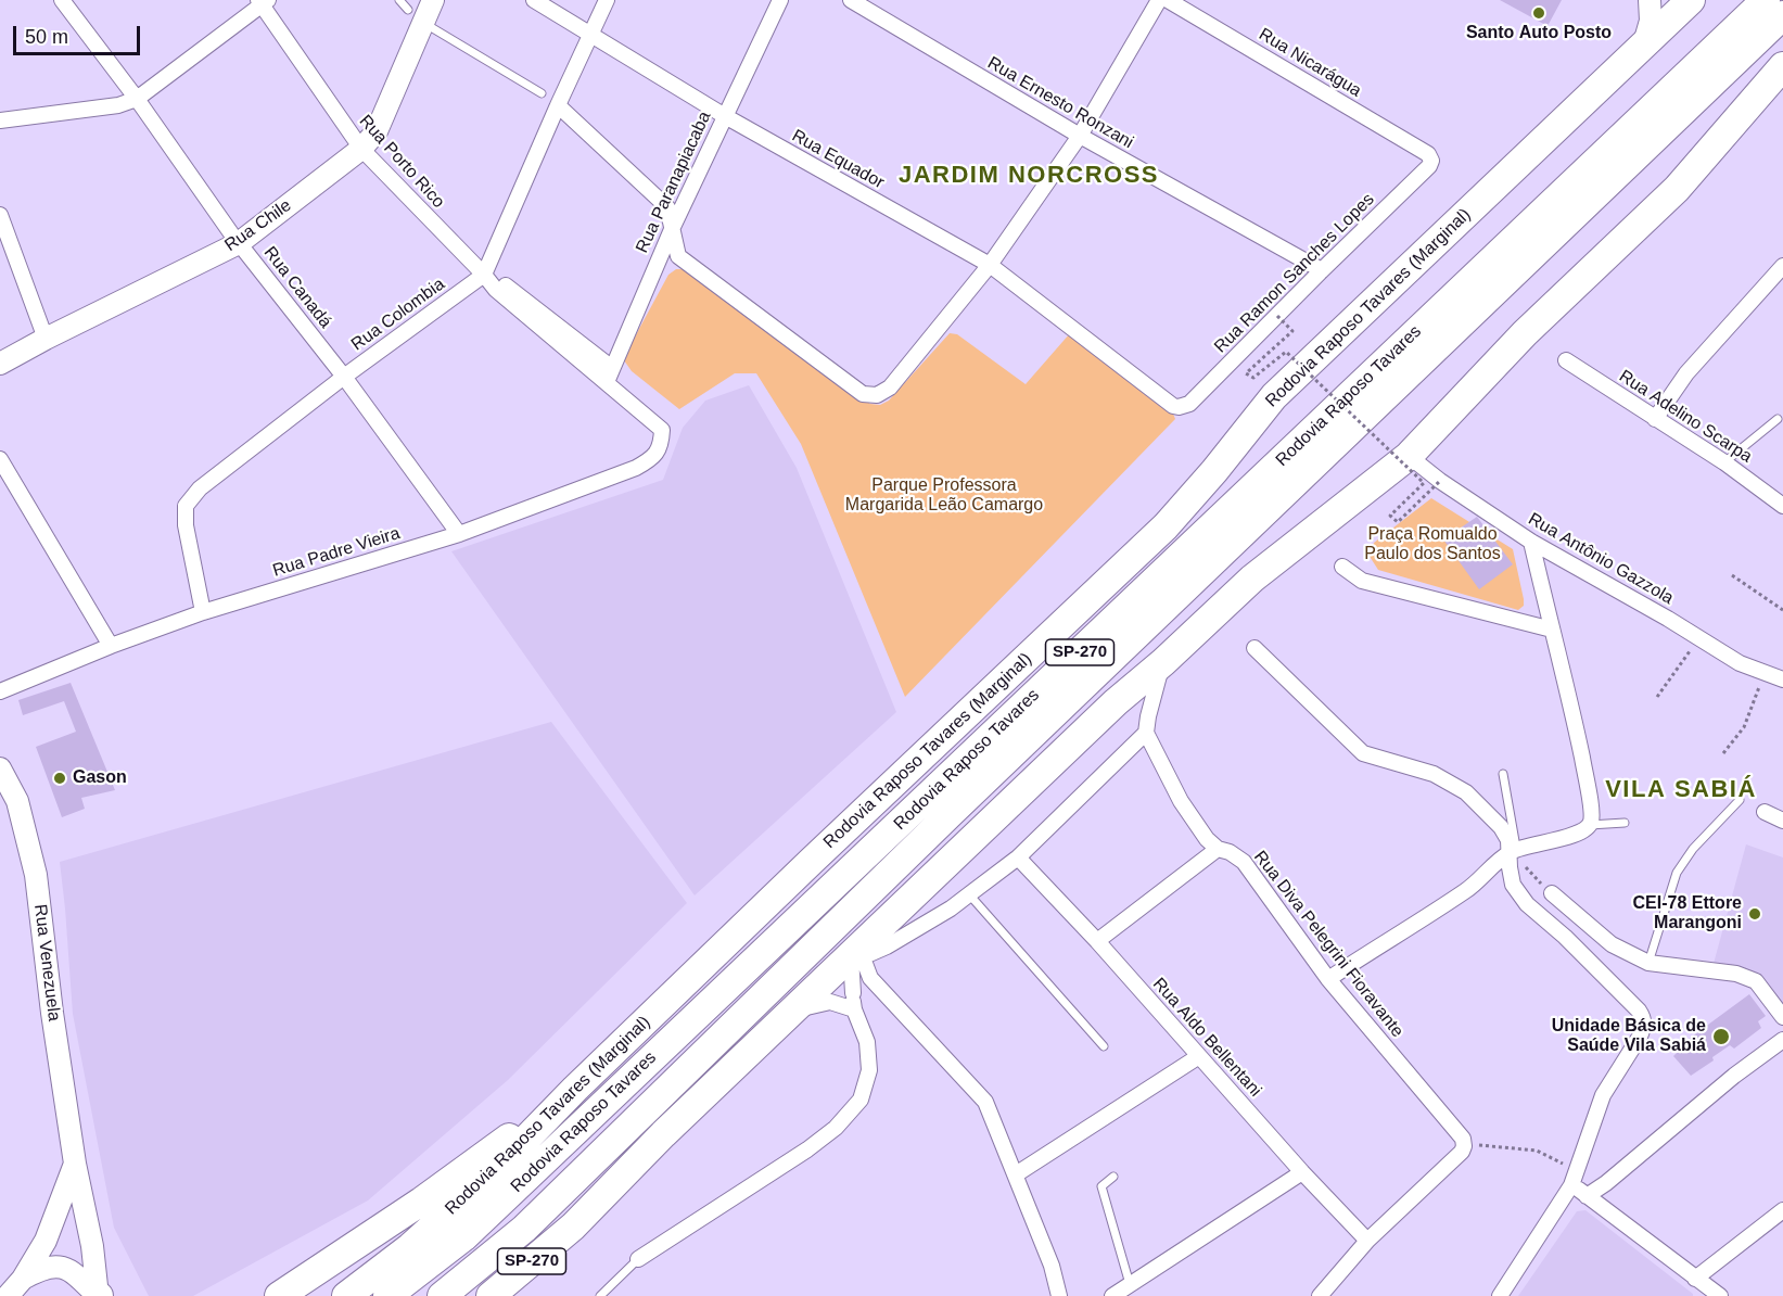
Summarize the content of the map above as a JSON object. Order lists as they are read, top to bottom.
{
  "streets": {
    "highway": ["Rodovia Raposo Tavares (Marginal)", "Rodovia Raposo Tavares", "SP-270"],
    "main road": ["Rua Chile", "Rua Venezuela"],
    "street": [
      "Rua Nicarágua",
      "Rua Ernesto Ronzani",
      "Rua Equador",
      "Rua Porto Rico",
      "Rua Paranapiacaba",
      "Rua Ramon Sanches Lopes",
      "Rua Canadá",
      "Rua Colombia",
      "Rua Adelino Scarpa",
      "Rua Padre Vieira",
      "Rua Antônio Gazzola",
      "Rua Diva Pelegrini Fioravante",
      "Rua Aldo Bellentani"
    ]
  },
  "crossings": [
    ["Rua Nicarágua", "Rua Ramon Sanches Lopes"],
    ["Rua Ernesto Ronzani", "Rua Ramon Sanches Lopes"],
    ["Rua Equador", "Rua Paranapiacaba"],
    ["Rua Equador", "Rua Ramon Sanches Lopes"],
    ["Rua Porto Rico", "Rua Paranapiacaba"],
    ["Rua Porto Rico", "Rua Chile"],
    ["Rua Porto Rico", "Rua Colombia"],
    ["Rua Porto Rico", "Rua Padre Vieira"],
    ["Rua Chile", "Rua Canadá"],
    ["Rua Canadá", "Rua Colombia"],
    ["Rua Canadá", "Rua Padre Vieira"],
    ["Rua Colombia", "Rua Padre Vieira"],
    ["Rua Antônio Gazzola", "SP-270"]
  ],
  "districts": ["JARDIM NORCROSS", "VILA SABIÁ"],
  "parks": ["Parque Professora Margarida Leão Camargo", "Praça Romualdo Paulo dos Santos"],
  "places": [
    "Santo Auto Posto",
    "Gason",
    "CEI-78 Ettore Marangoni",
    "Unidade Básica de Saúde Vila Sabiá"
  ],
  "scale_bar": "50 m"
}
